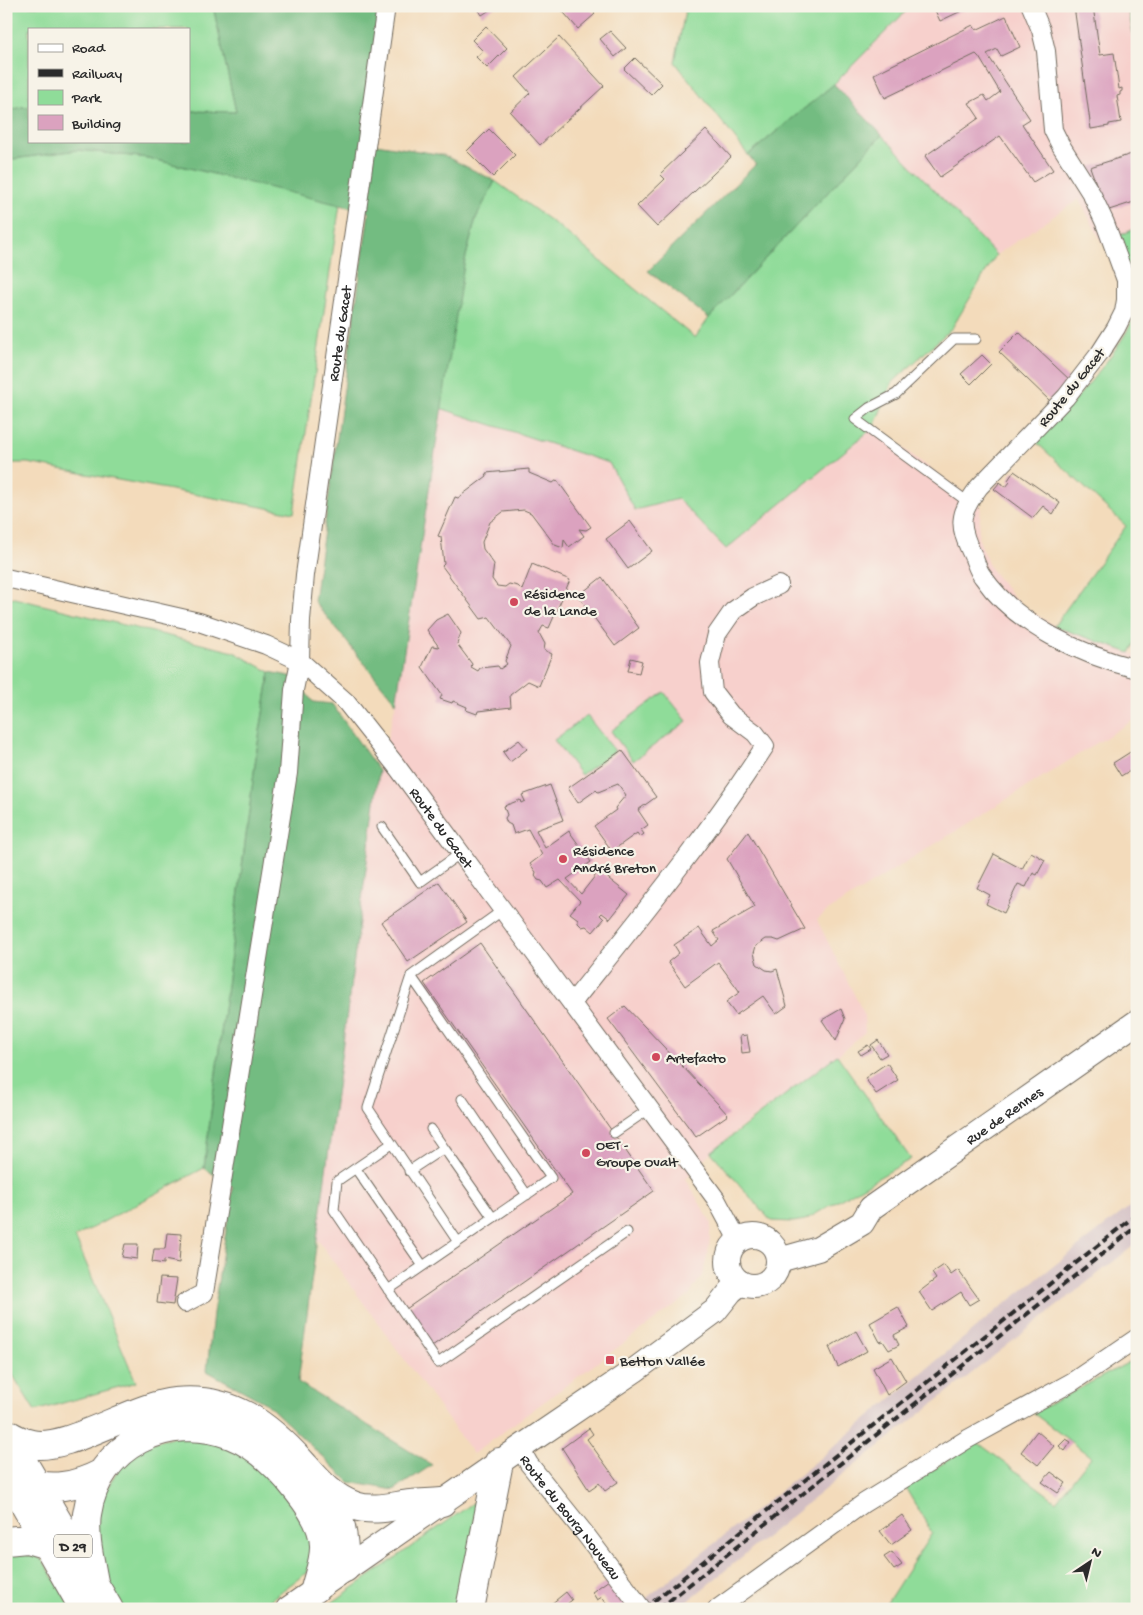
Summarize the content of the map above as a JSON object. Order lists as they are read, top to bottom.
{
  "streets": {
    "main road": ["Rue de Rennes", "D 29"],
    "street": ["Route du Gacet", "Route du Bourg Nouveau"]
  },
  "crossings": [
    ["Route du Gacet", "Rue de Rennes"]
  ],
  "places": {
    "other": [
      "Résidence de la Lande",
      "Résidence André Breton",
      "Artefacto",
      "OET - Groupe Ovalt"
    ],
    "transit": ["Betton Vallée"]
  },
  "legend": [
    "Road",
    "Railway",
    "Park",
    "Building"
  ],
  "north": "top right"
}
